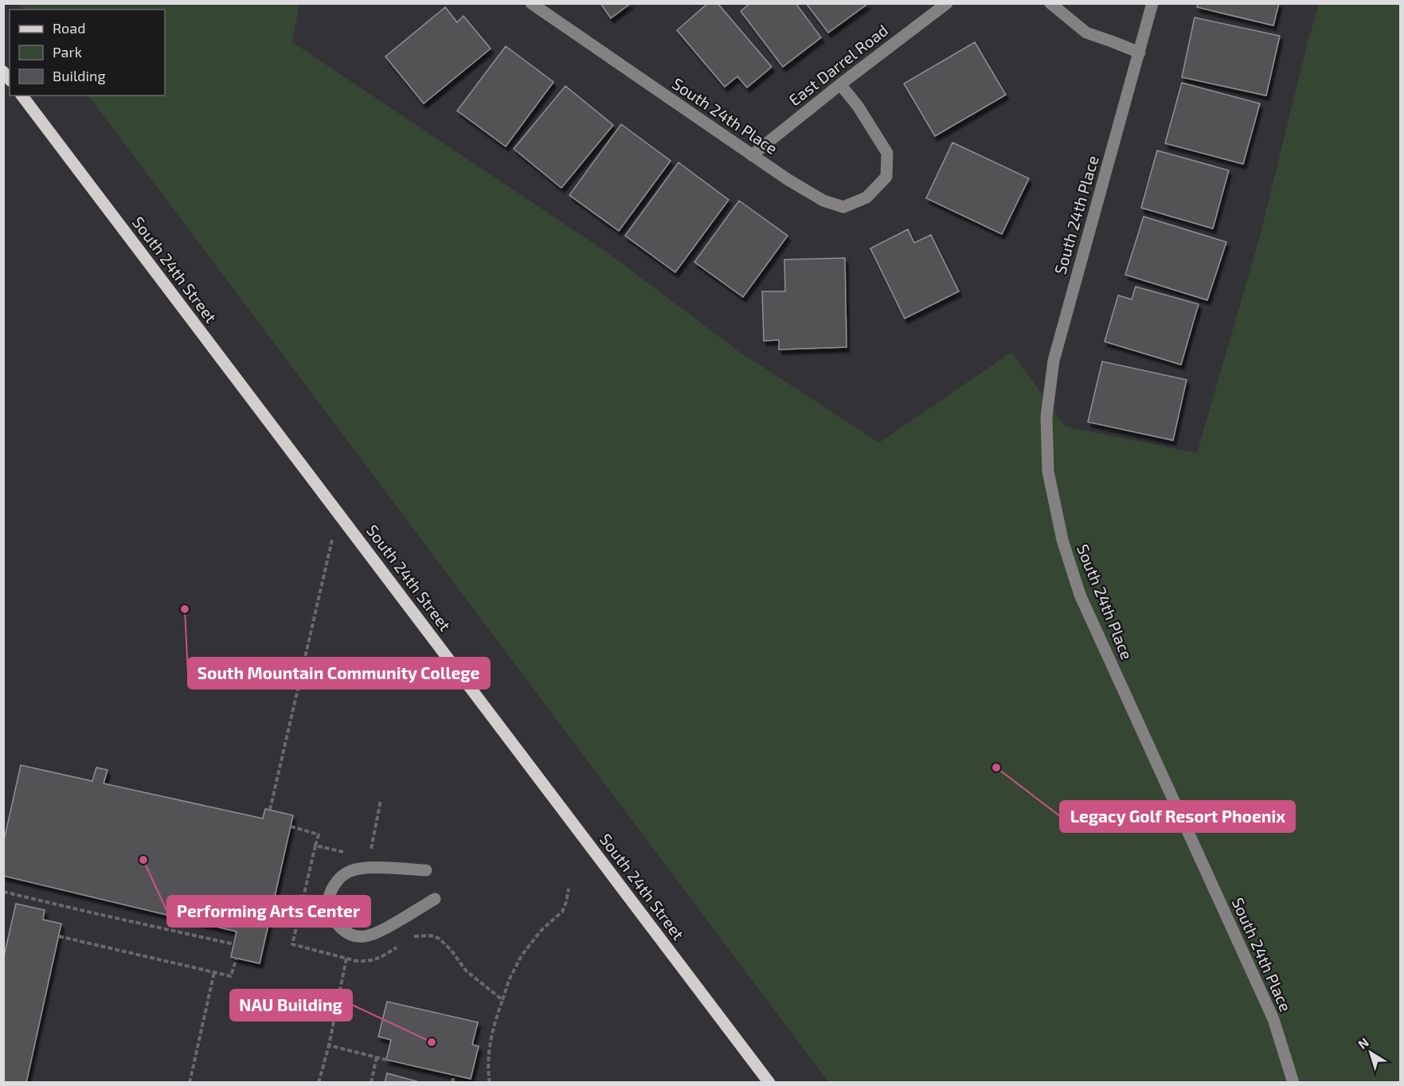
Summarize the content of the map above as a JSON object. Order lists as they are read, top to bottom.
{
  "streets": {
    "main road": ["South 24th Street"],
    "street": ["East Darrel Road", "South 24th Place"]
  },
  "crossings": [
    ["East Darrel Road", "South 24th Place"]
  ],
  "places": [
    "South Mountain Community College",
    "Legacy Golf Resort Phoenix",
    "Performing Arts Center",
    "NAU Building"
  ],
  "legend": ["Road", "Park", "Building"],
  "north": "top left"
}
